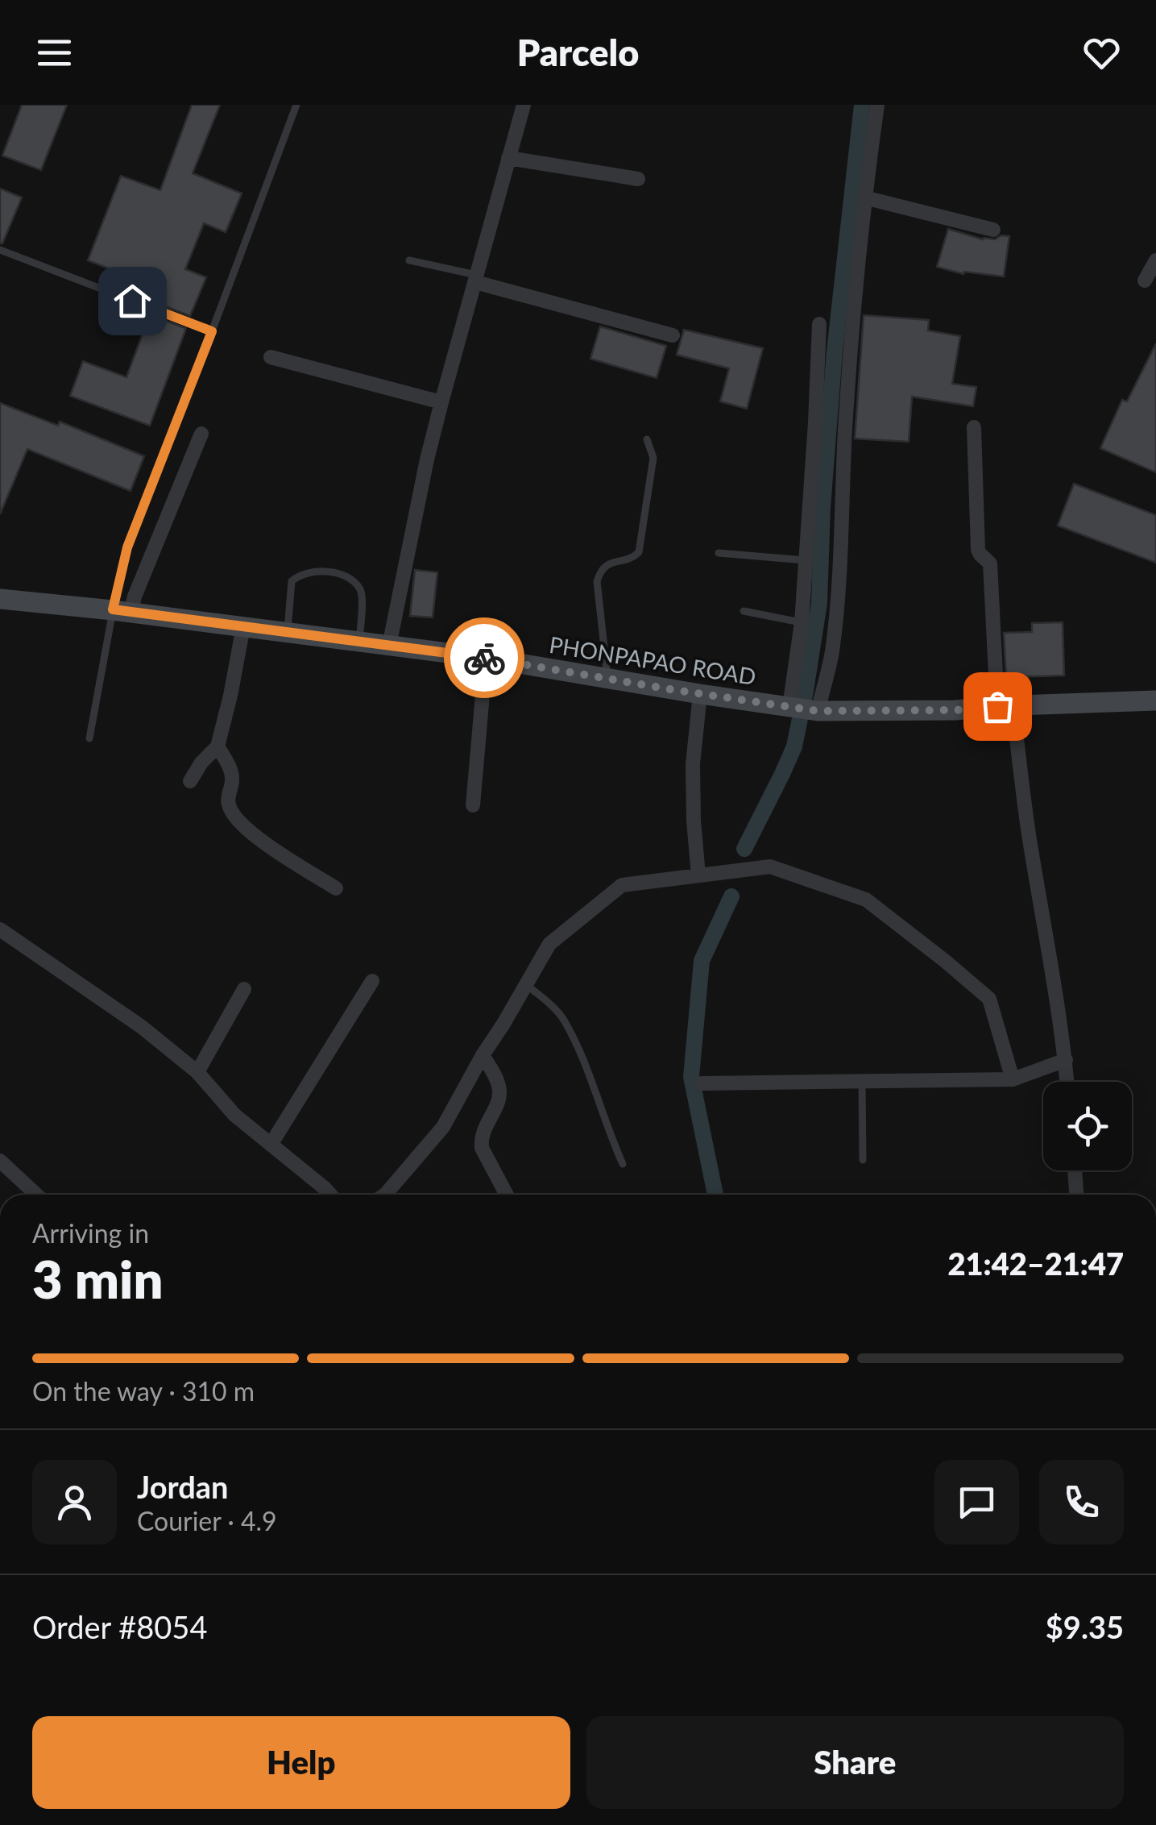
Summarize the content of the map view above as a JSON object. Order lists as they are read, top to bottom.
{
  "streets": {
    "street": ["PHONPAPAO ROAD"]
  },
  "page": {
    "header": "Parcelo",
    "heading": ["3 min", "Arriving in", "21:42–21:47"],
    "panel": [
      "Jordan",
      "Courier · 4.9",
      "Order #8054",
      "$9.35"
    ],
    "bar": "On the way · 310 m",
    "buttons": ["Help", "Share"]
  }
}
